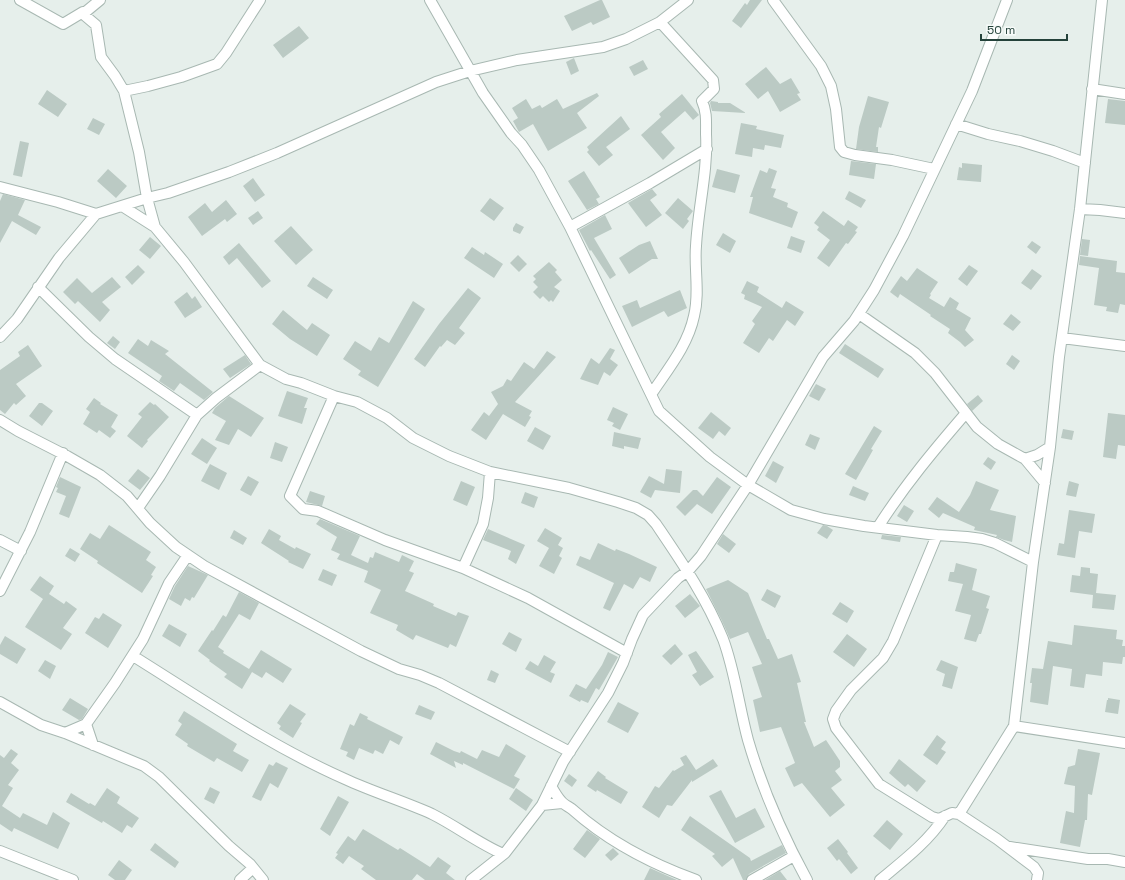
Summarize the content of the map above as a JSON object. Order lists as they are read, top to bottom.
{
  "scale_bar": "50 m"
}
